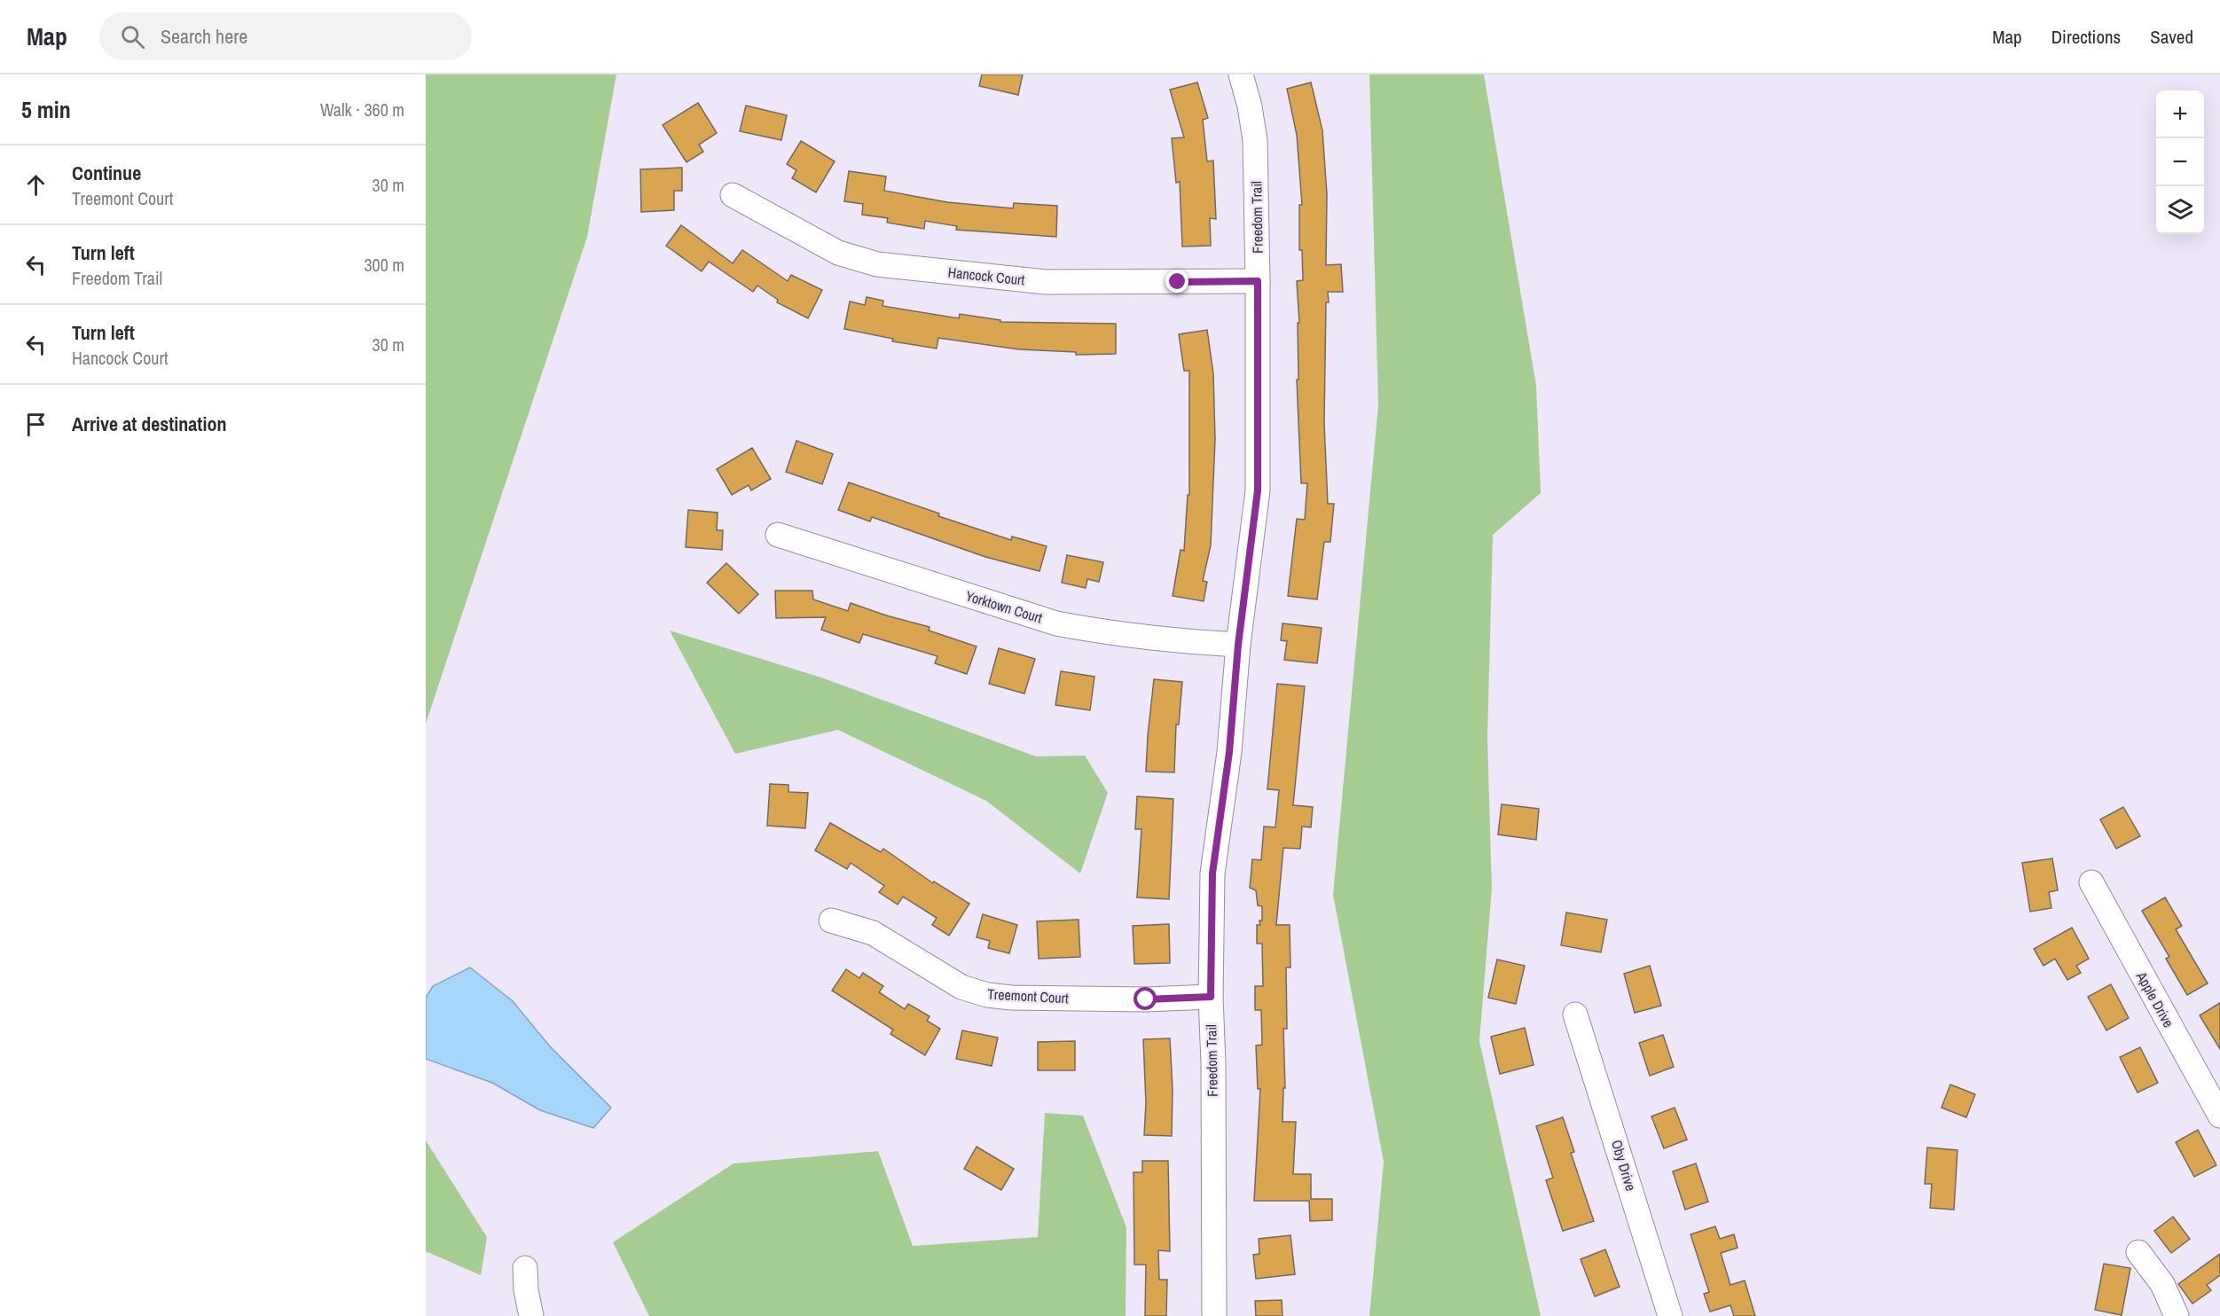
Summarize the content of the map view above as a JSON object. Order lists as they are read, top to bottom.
{
  "streets": {
    "street": [
      "Freedom Trail",
      "Hancock Court",
      "Yorktown Court",
      "Treemont Court",
      "Apple Drive",
      "Oby Drive"
    ]
  },
  "crossings": [
    ["Freedom Trail", "Hancock Court"],
    ["Freedom Trail", "Yorktown Court"],
    ["Freedom Trail", "Treemont Court"]
  ],
  "page": {
    "header": "Map",
    "search": "Search here",
    "nav": ["Map", "Directions", "Saved"],
    "heading": ["5 min", "Walk · 360 m"],
    "map_buttons": ["+", "−"],
    "list": [
      ["Continue", "Treemont Court", "30 m"],
      ["Turn left", "Freedom Trail", "300 m"],
      ["Turn left", "Hancock Court", "30 m"],
      "Arrive at destination"
    ]
  }
}
